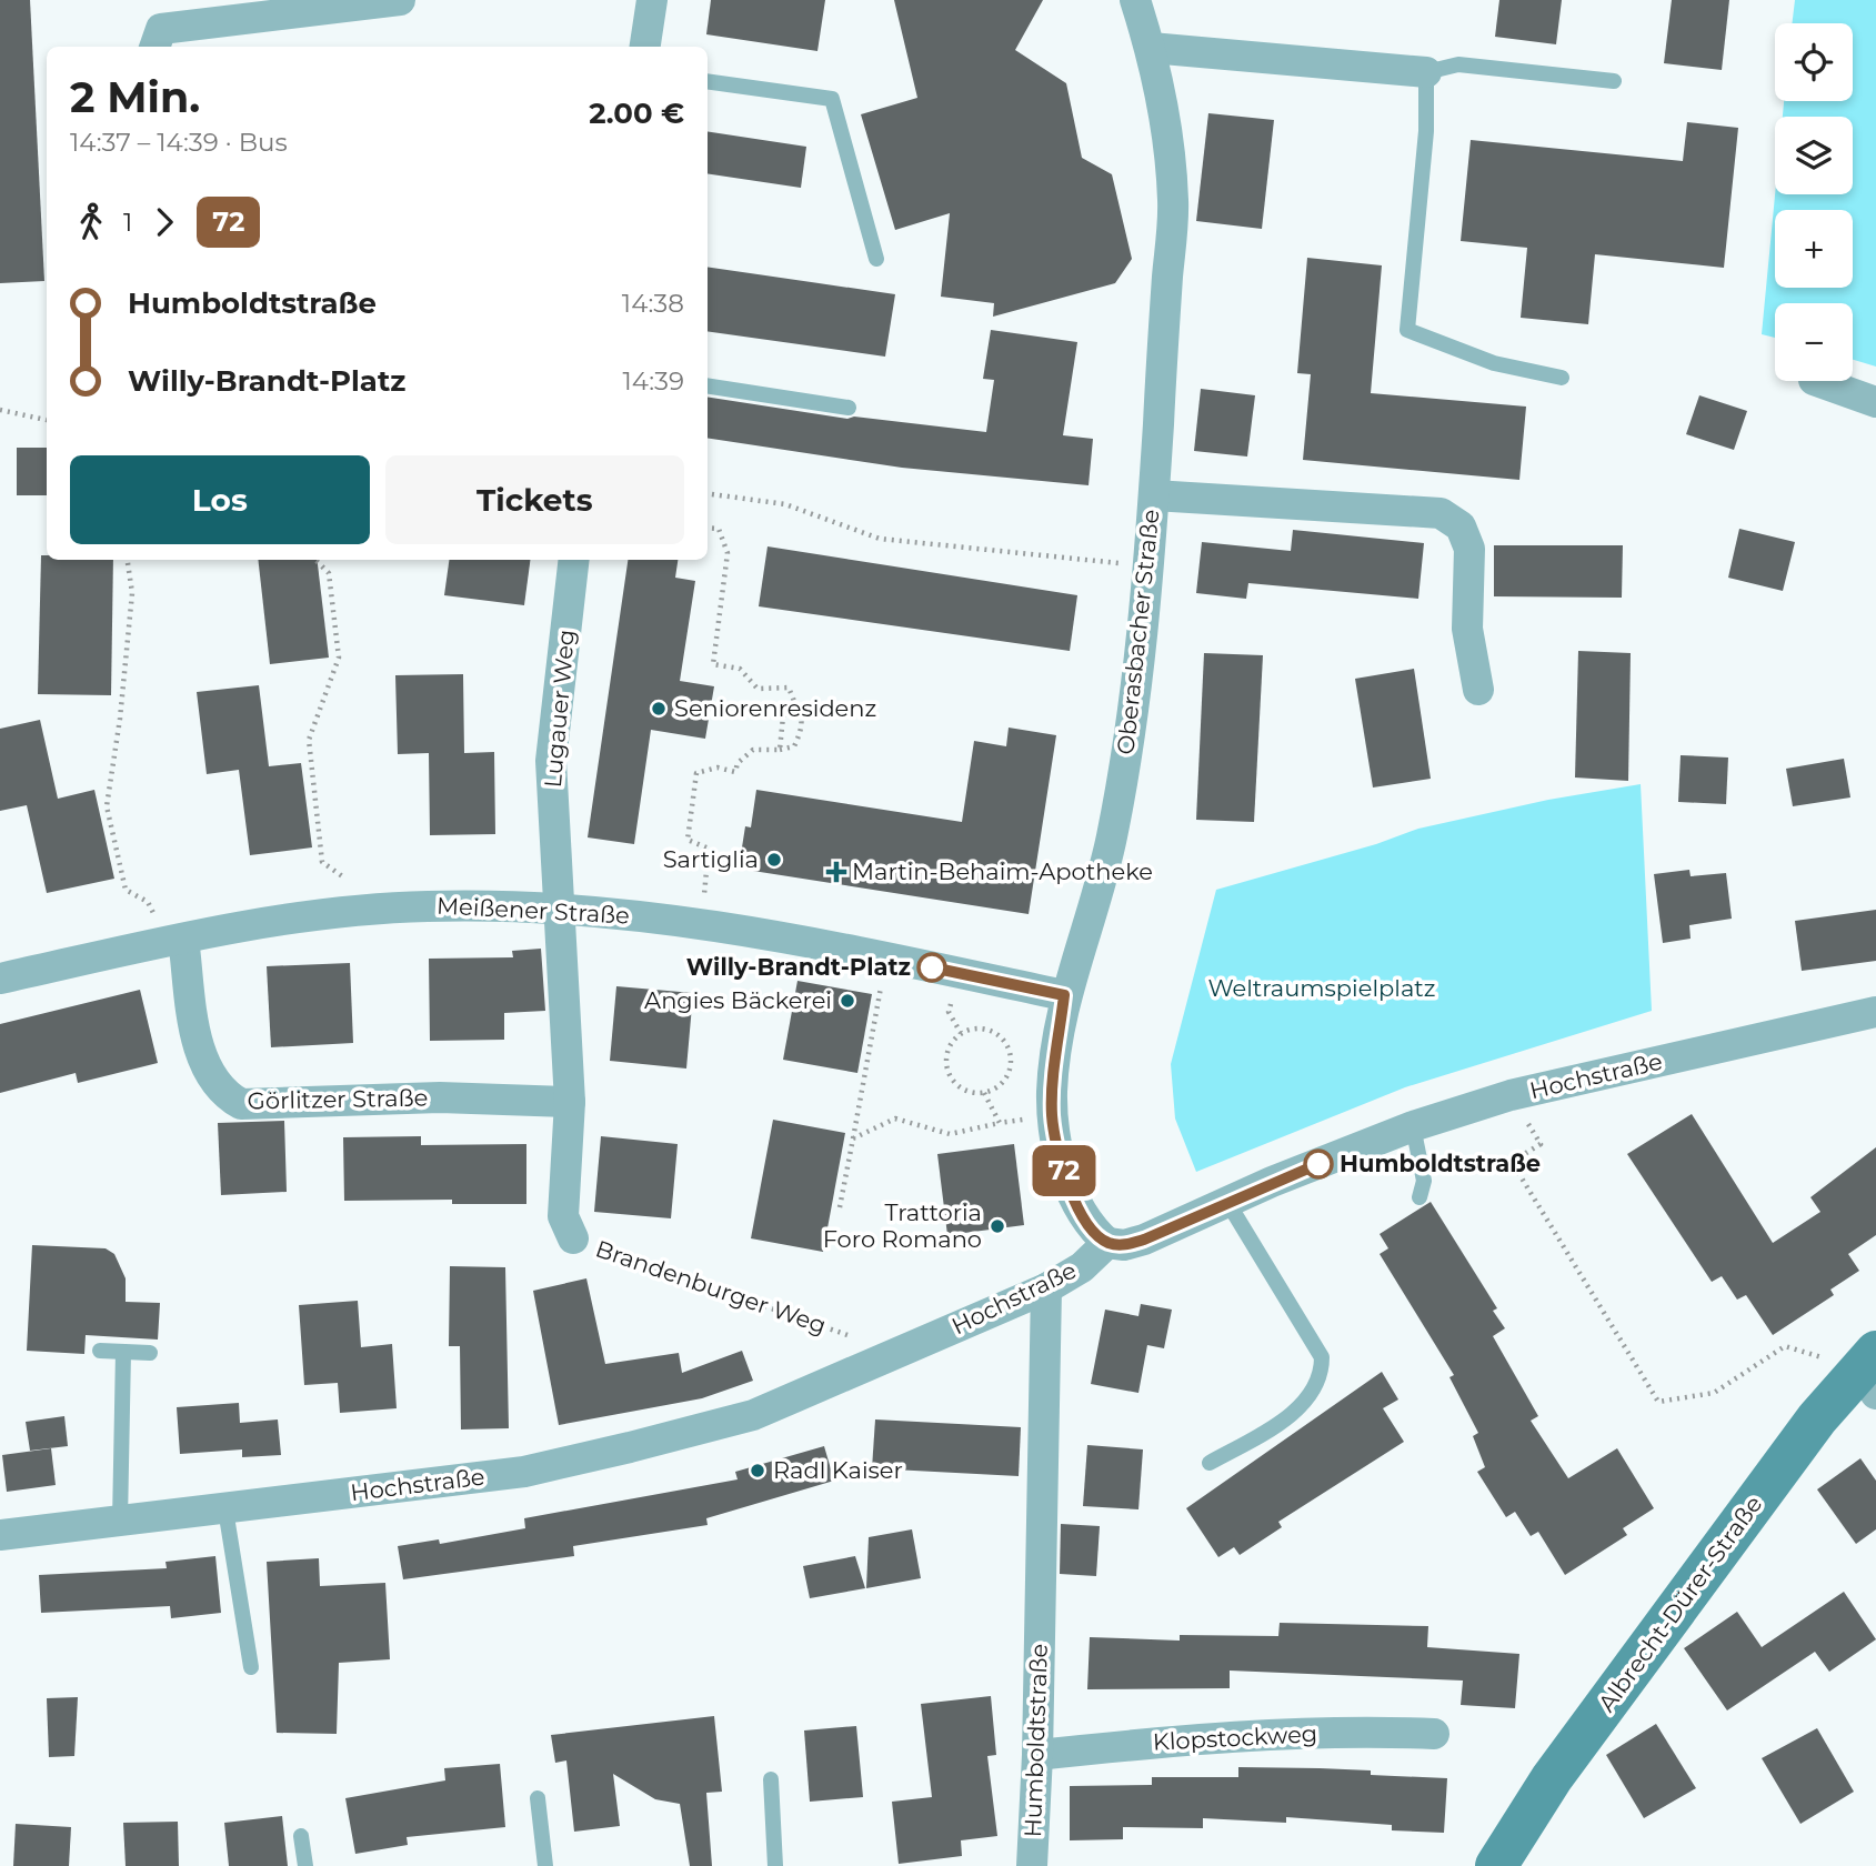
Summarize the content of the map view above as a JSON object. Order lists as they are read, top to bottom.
{
  "streets": {
    "street": [
      "Oberasbacher Straße",
      "Lugauer Weg",
      "Meißener Straße",
      "Hochstraße",
      "Görlitzer Straße",
      "Brandenburger Weg",
      "Albrecht-Dürer-Straße",
      "Klopstockweg",
      "Humboldtstraße"
    ]
  },
  "crossings": [
    ["Oberasbacher Straße", "Meißener Straße"],
    ["Oberasbacher Straße", "Hochstraße"],
    ["Lugauer Weg", "Meißener Straße"],
    ["Lugauer Weg", "Brandenburger Weg"],
    ["Meißener Straße", "Görlitzer Straße"],
    ["Meißener Straße", "Brandenburger Weg"],
    ["Hochstraße", "Brandenburger Weg"],
    ["Hochstraße", "Humboldtstraße"],
    ["Görlitzer Straße", "Brandenburger Weg"],
    ["Klopstockweg", "Humboldtstraße"]
  ],
  "parks": ["Weltraumspielplatz"],
  "places": {
    "other": [
      "Seniorenresidenz",
      "Sartiglia",
      "Willy-Brandt-Platz",
      "Angies Bäckerei",
      "Humboldtstraße",
      "Trattoria Foro Romano",
      "Radl Kaiser"
    ],
    "health": ["Martin-Behaim-Apotheke"]
  },
  "lines": ["bus line 72"],
  "page": {
    "on_map": "72",
    "map_buttons": ["+", "−"],
    "heading": ["2 Min.", "14:37 – 14:39 · Bus", "2.00 €"],
    "legs": ["1", "72"],
    "list": [
      {
        "name": "Humboldtstraße",
        "value": "14:38"
      },
      {
        "name": "Willy-Brandt-Platz",
        "value": "14:39"
      }
    ],
    "buttons": ["Los", "Tickets"]
  }
}
